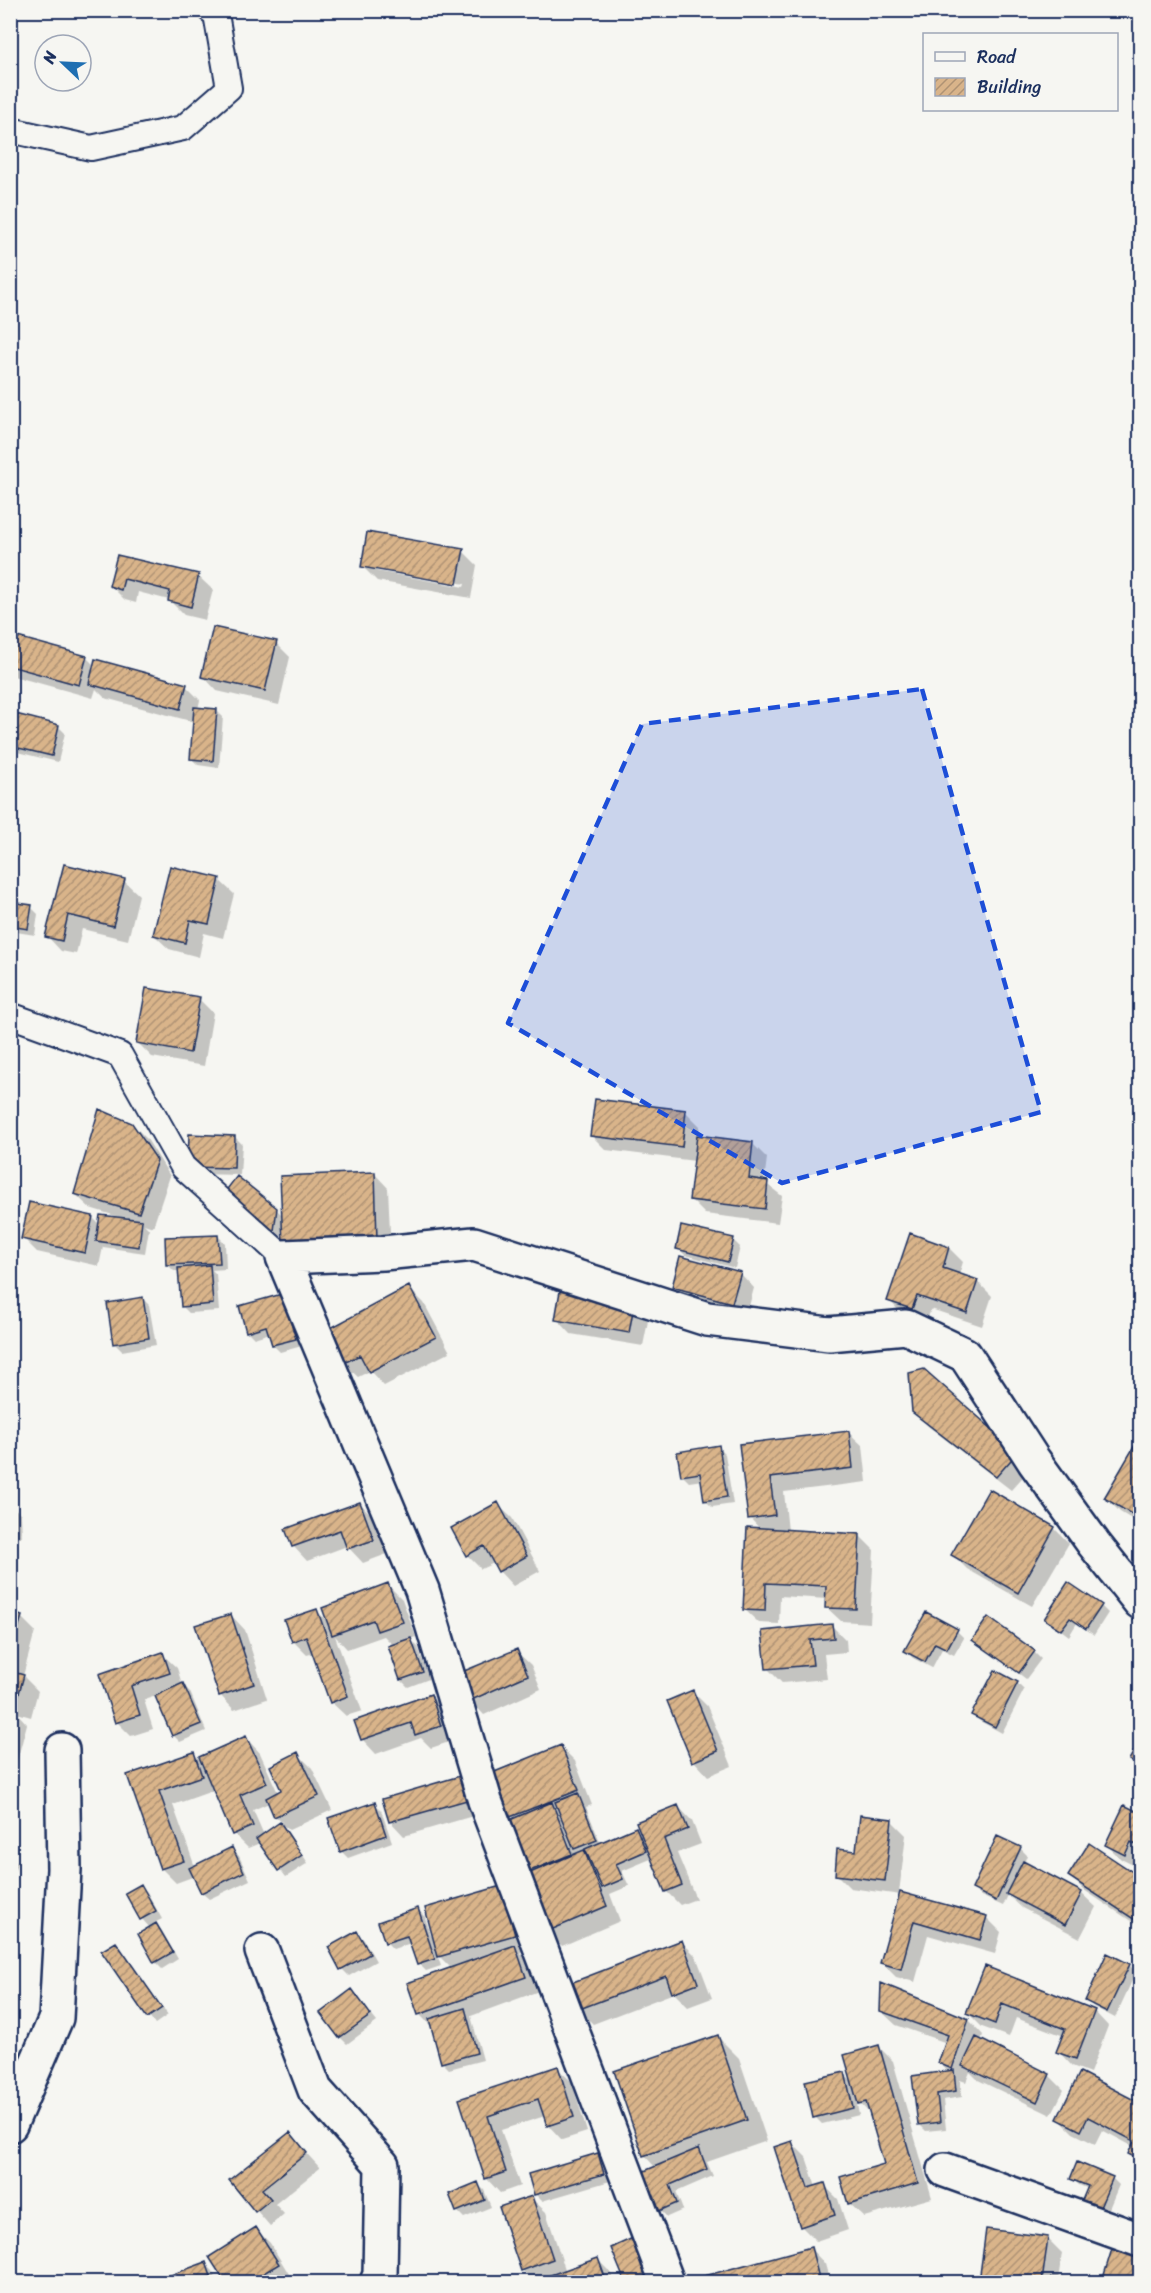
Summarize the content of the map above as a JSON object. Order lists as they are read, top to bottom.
{
  "legend": ["Road", "Building"],
  "north": "top left"
}
